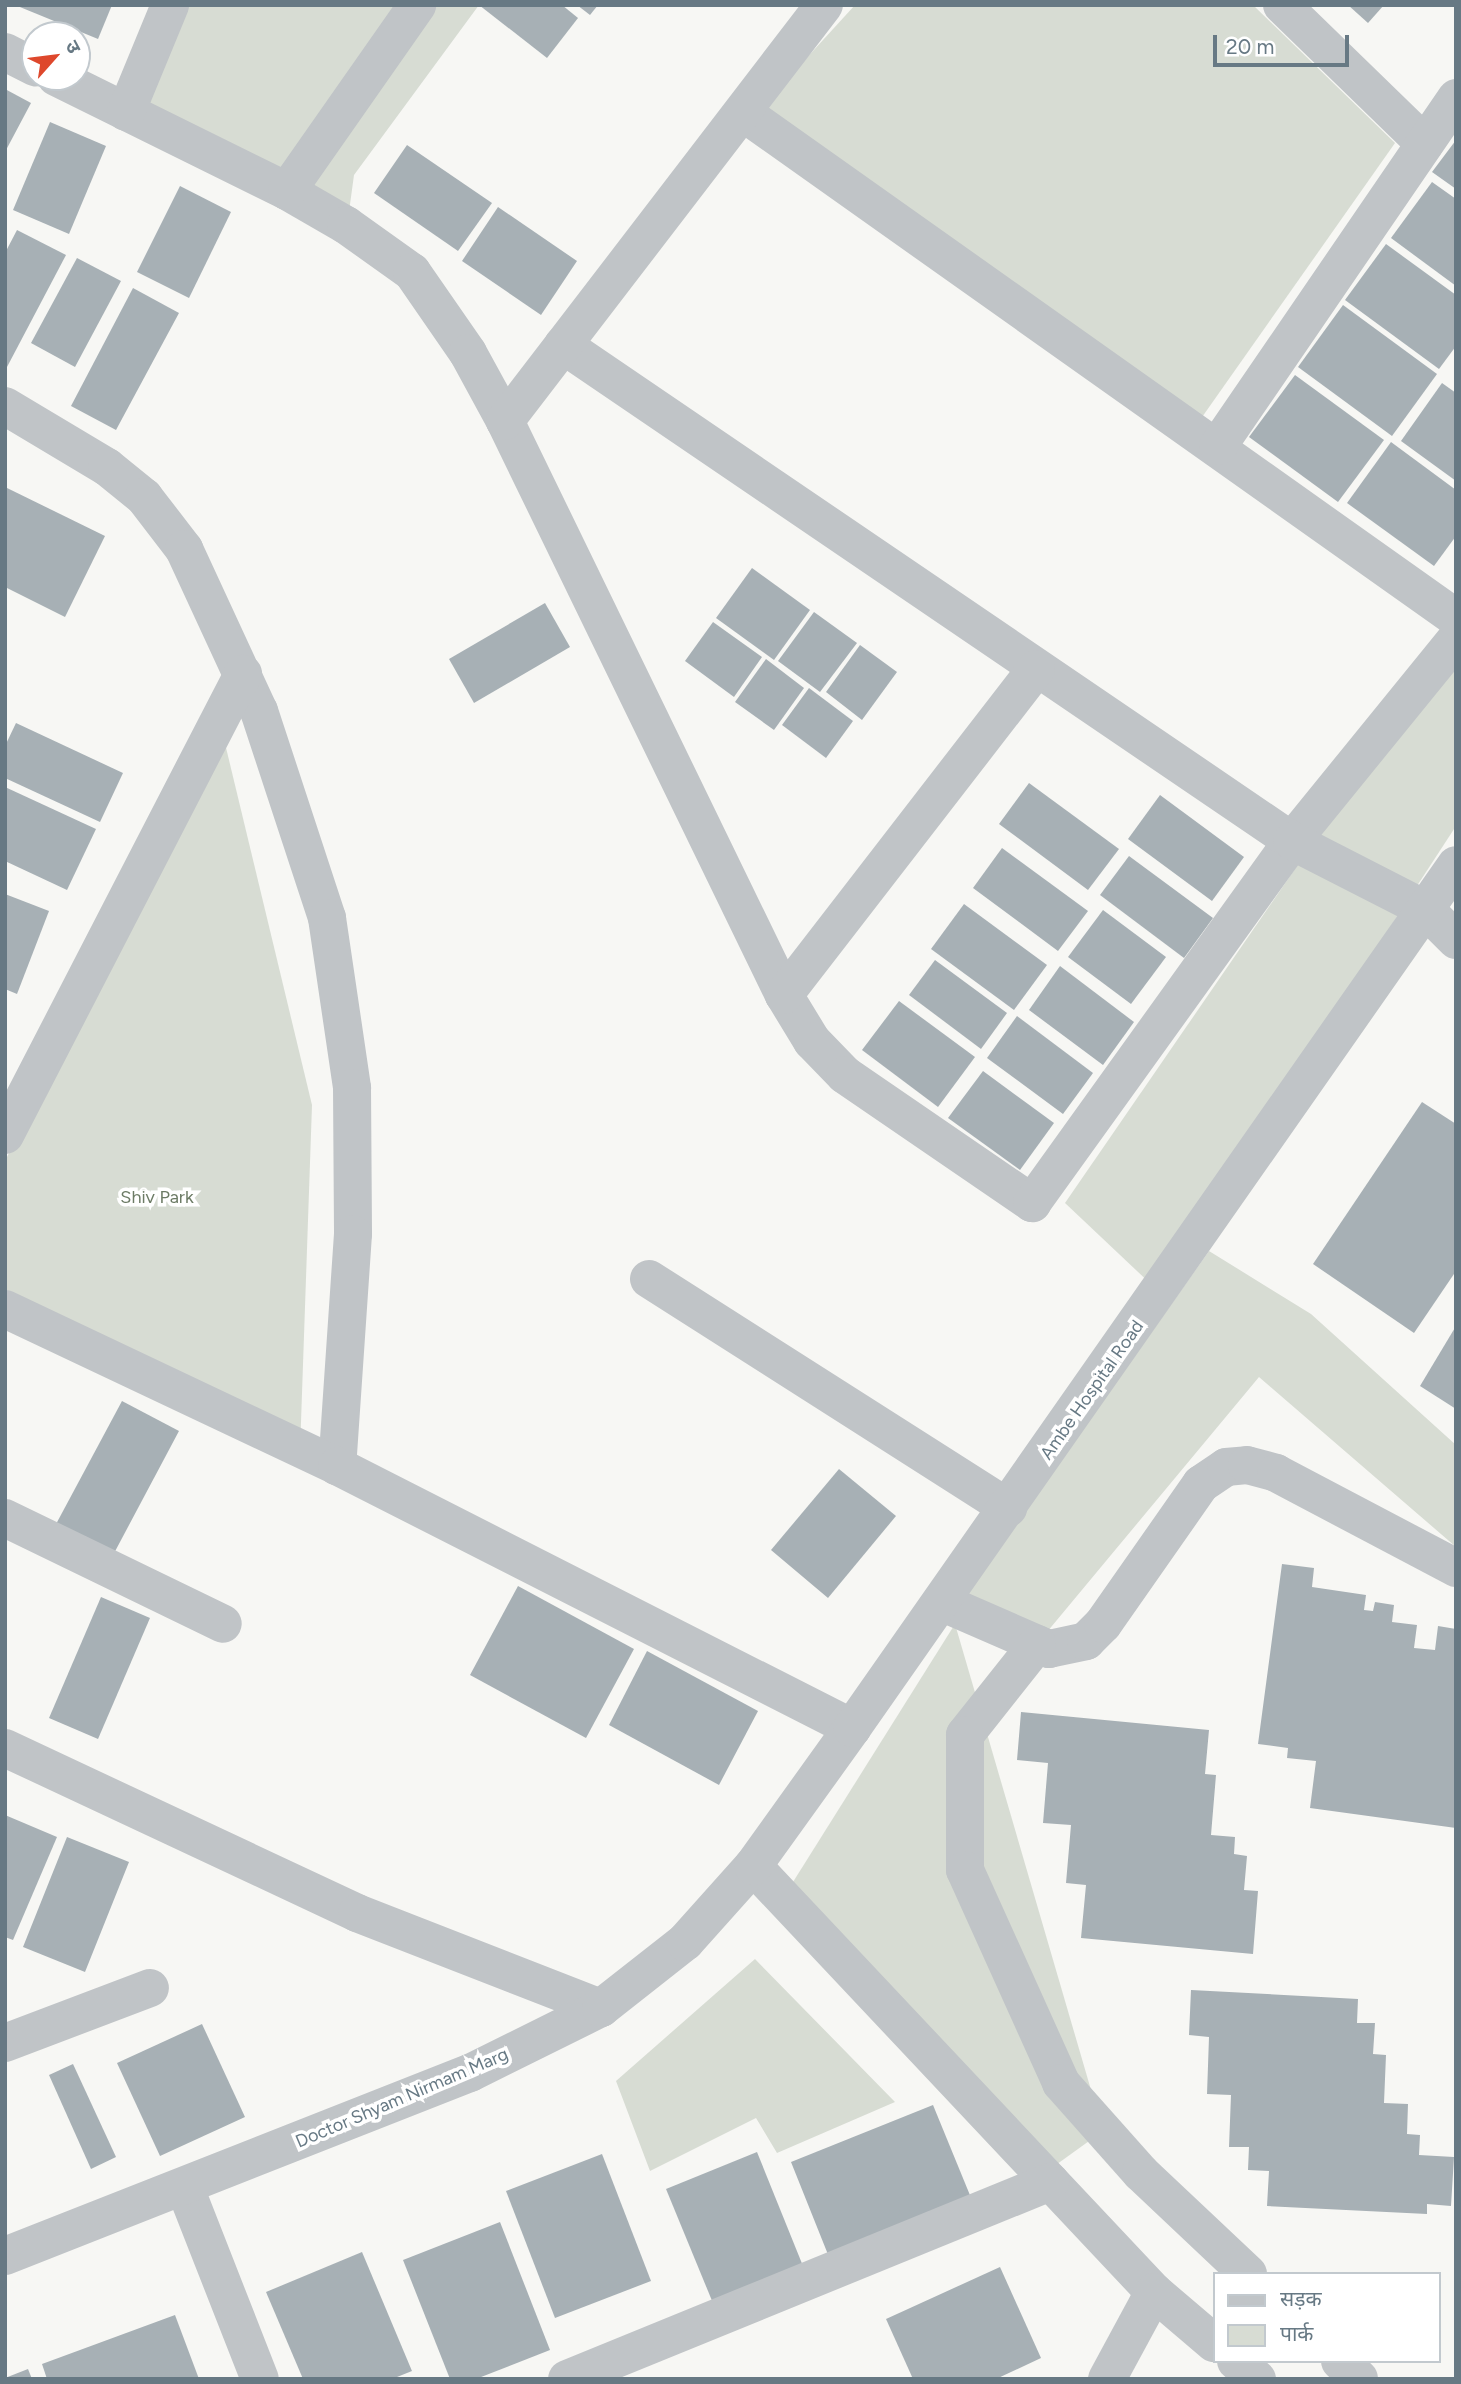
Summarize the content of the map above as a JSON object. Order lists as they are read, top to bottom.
{
  "streets": {
    "street": ["Ambe Hospital Road", "Doctor Shyam Nirmam Marg"]
  },
  "crossings": [
    ["Ambe Hospital Road", "Doctor Shyam Nirmam Marg"]
  ],
  "parks": ["Shiv Park"],
  "legend": ["सड़क", "पार्क"],
  "scale_bar": "20 m",
  "north": "top right"
}
